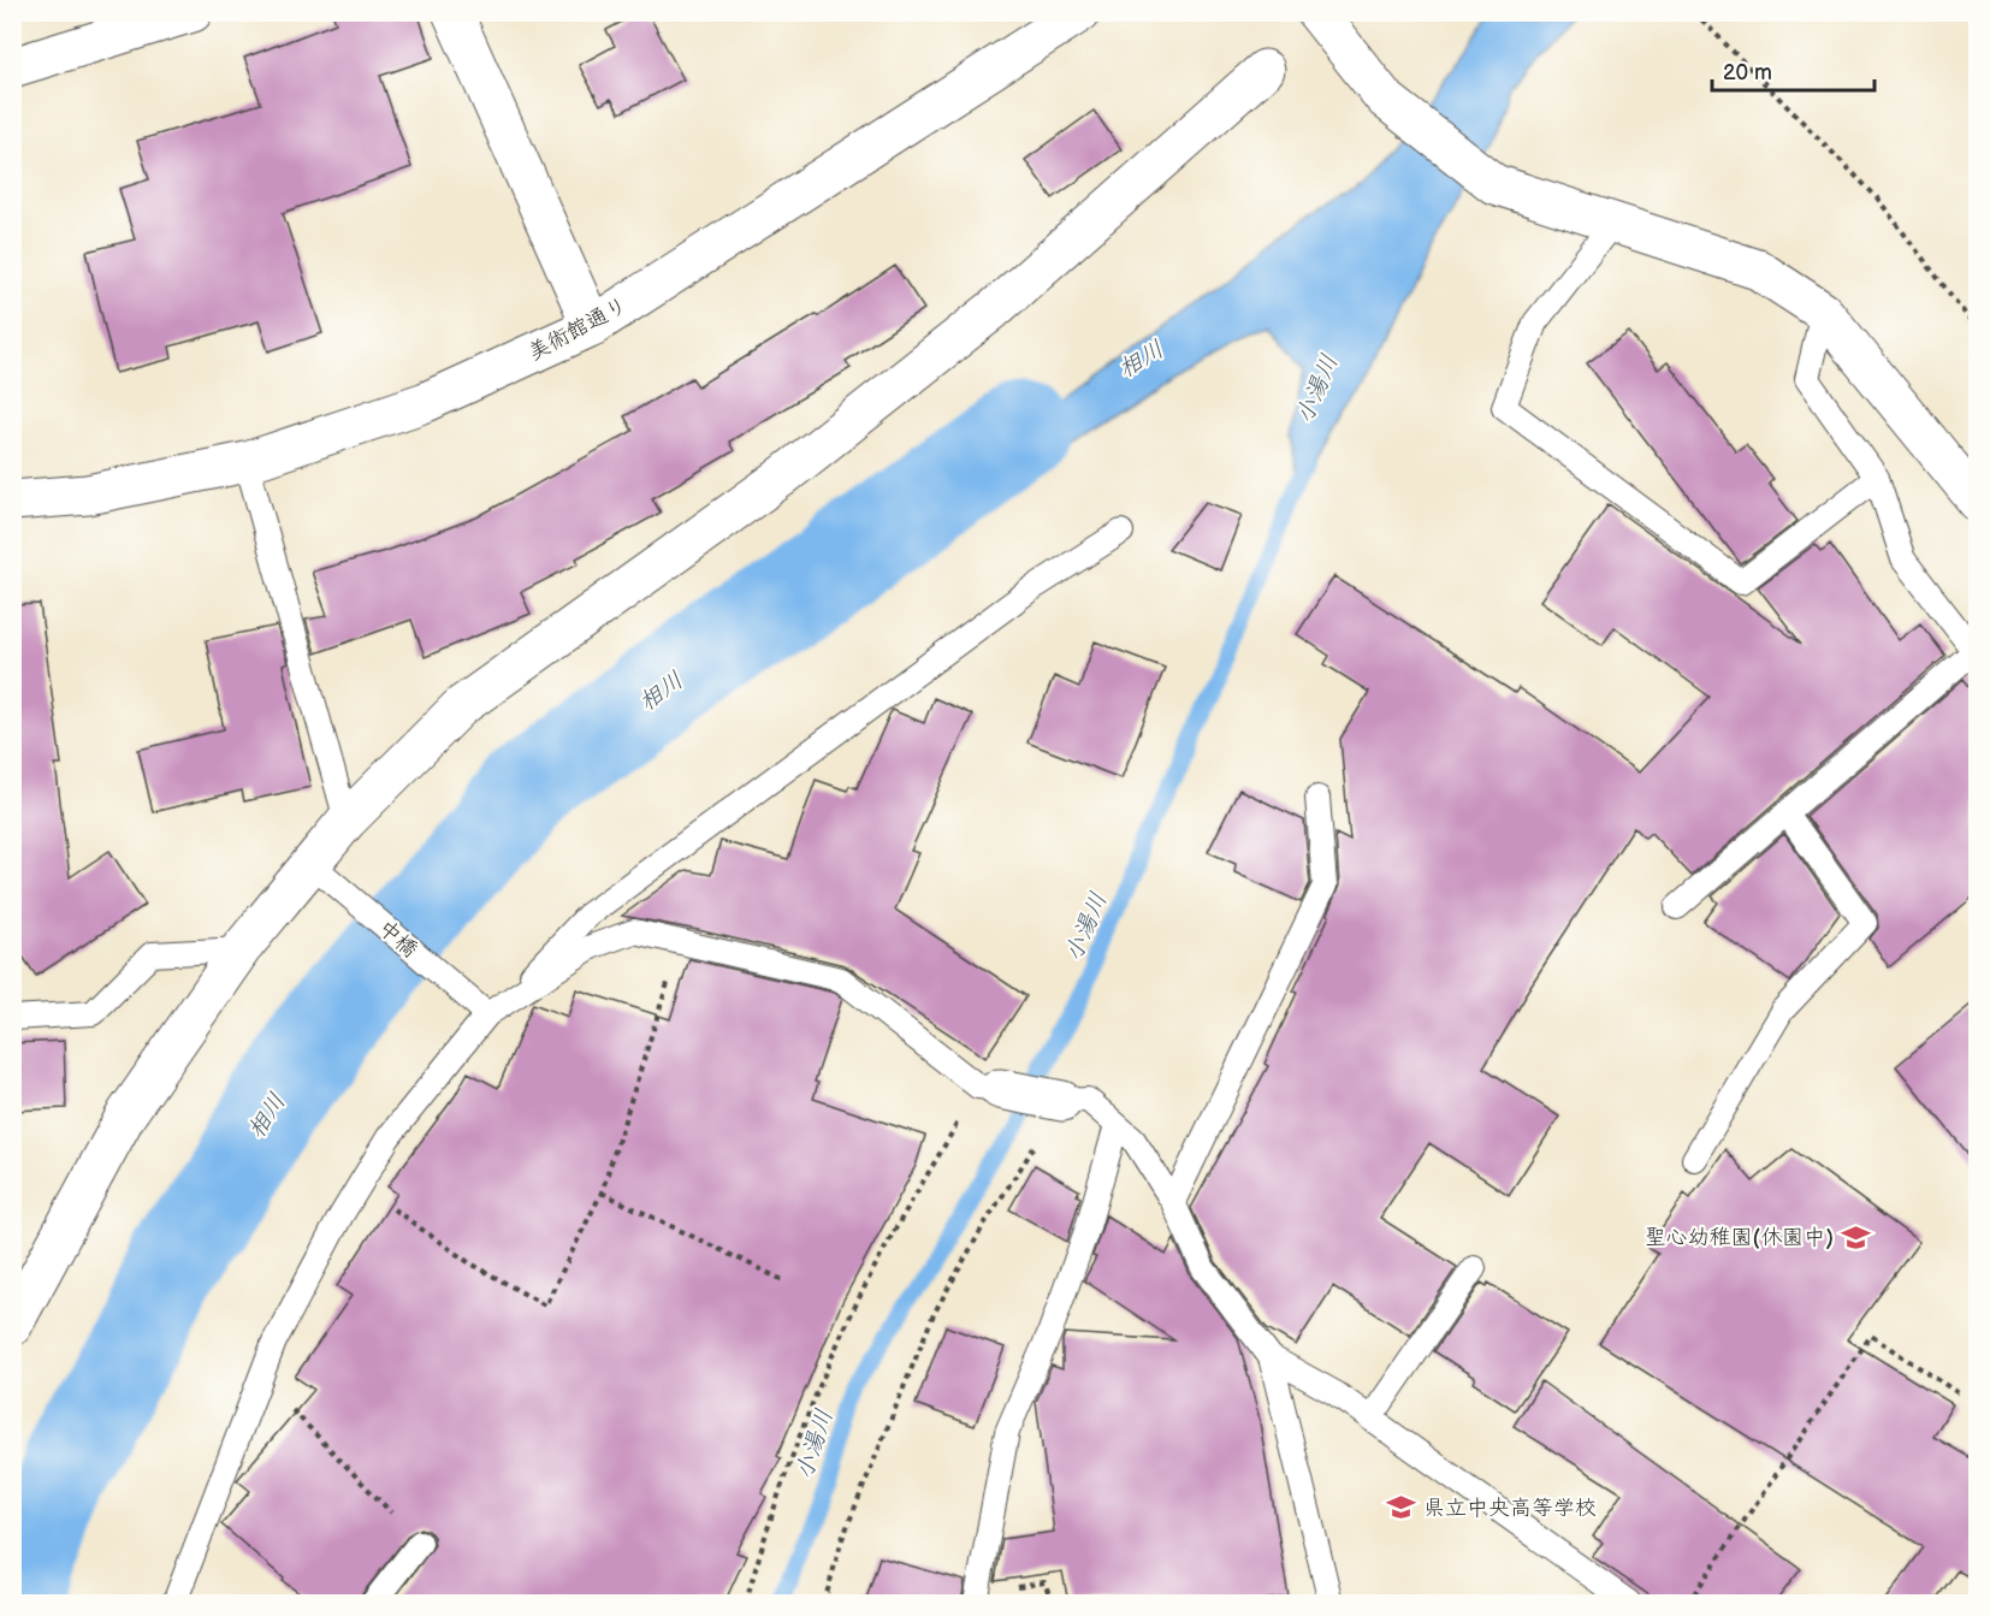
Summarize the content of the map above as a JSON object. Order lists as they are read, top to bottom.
{
  "streets": {
    "main road": ["美術館通り"],
    "lane": ["中橋"]
  },
  "water": ["相川", "小湯川"],
  "places": {
    "school or university": ["聖心幼稚園(休園中)", "県立中央高等学校"]
  },
  "scale_bar": "20 m"
}
